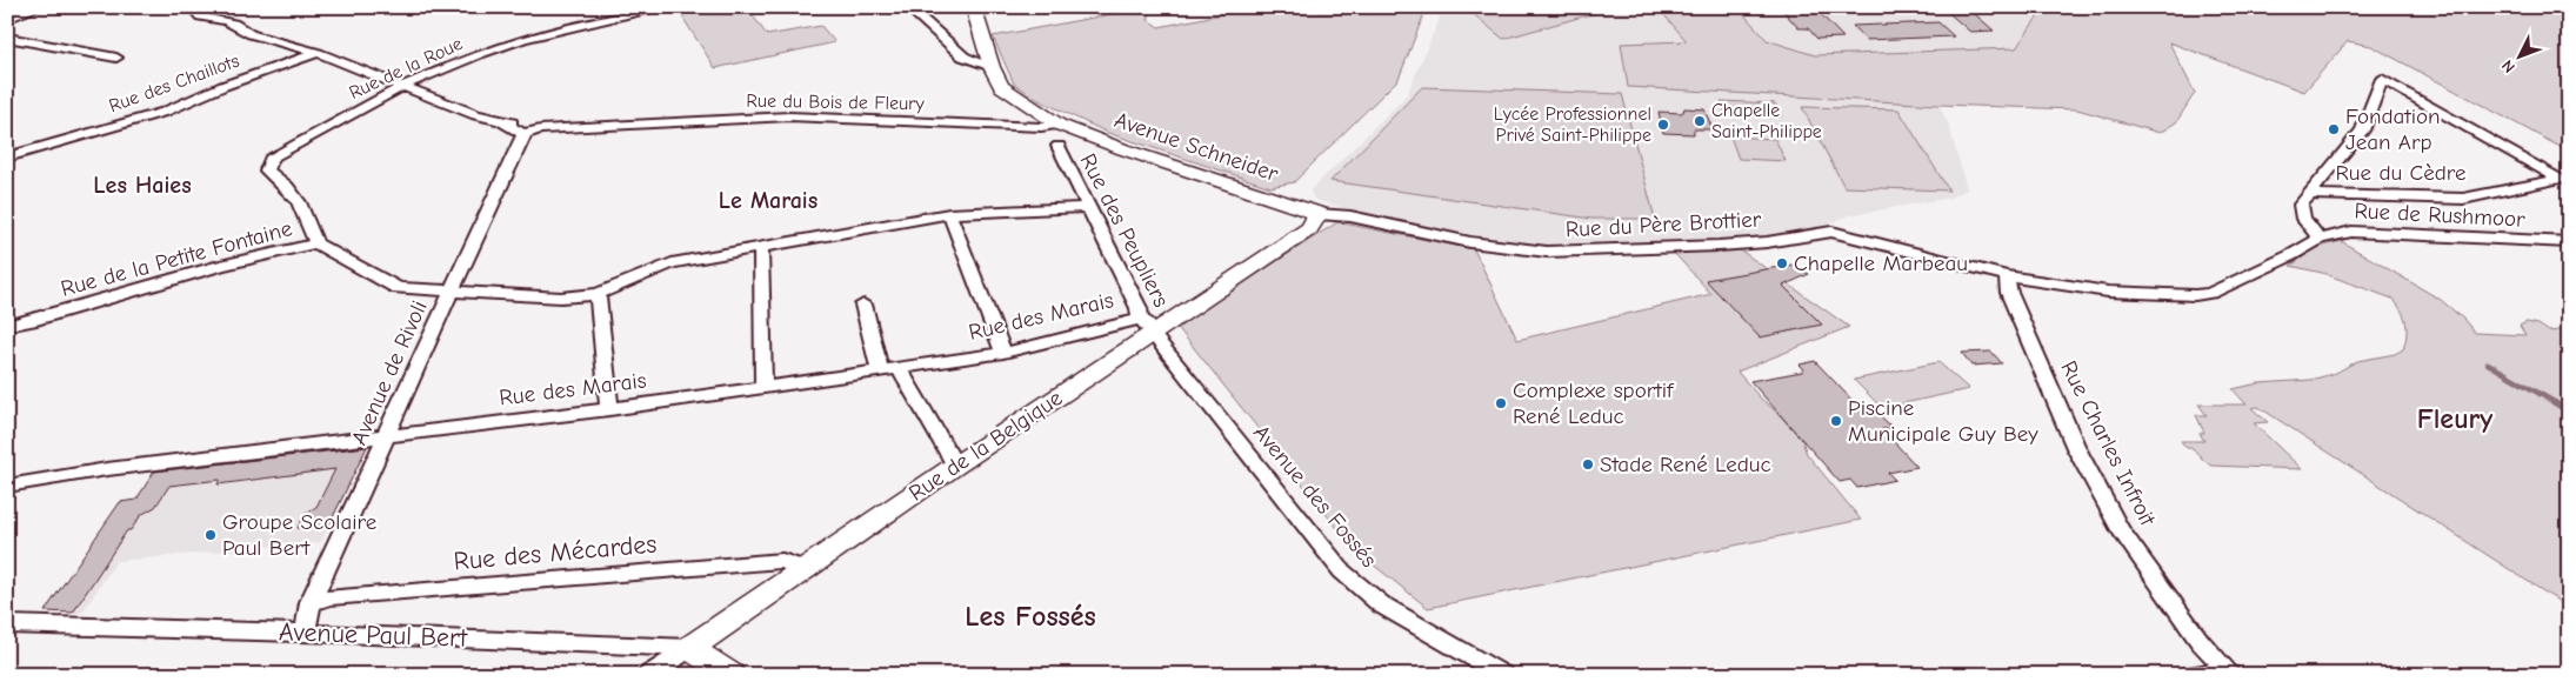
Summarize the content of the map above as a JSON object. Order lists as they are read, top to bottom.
{
  "streets": {
    "street": [
      "Rue de la Roue",
      "Rue des Chaillots",
      "Rue du Bois de Fleury",
      "Avenue Schneider",
      "Rue du Cèdre",
      "Rue de Rushmoor",
      "Rue du Père Brottier",
      "Rue des Peupliers",
      "Rue de la Petite Fontaine",
      "Rue des Marais",
      "Avenue de Rivoli",
      "Rue Charles Infroit",
      "Rue de la Belgique",
      "Avenue des Fossés",
      "Rue des Mécardes",
      "Avenue Paul Bert"
    ]
  },
  "crossings": [
    ["Rue de la Roue", "Rue du Bois de Fleury"],
    ["Rue de la Roue", "Rue de la Petite Fontaine"],
    ["Rue des Chaillots", "Rue du Bois de Fleury"],
    ["Rue du Bois de Fleury", "Avenue Schneider"],
    ["Rue du Bois de Fleury", "Avenue de Rivoli"],
    ["Avenue Schneider", "Rue du Père Brottier"],
    ["Avenue Schneider", "Rue de la Belgique"],
    ["Rue de Rushmoor", "Rue du Père Brottier"],
    ["Rue de Rushmoor", "Rue Charles Infroit"],
    ["Rue du Père Brottier", "Rue Charles Infroit"],
    ["Rue du Père Brottier", "Rue de la Belgique"],
    ["Rue des Peupliers", "Rue de la Petite Fontaine"],
    ["Rue des Peupliers", "Rue des Marais"],
    ["Rue des Peupliers", "Rue de la Belgique"],
    ["Rue des Peupliers", "Avenue des Fossés"],
    ["Rue de la Petite Fontaine", "Avenue de Rivoli"],
    ["Rue des Marais", "Avenue de Rivoli"],
    ["Rue des Marais", "Rue de la Belgique"],
    ["Rue des Marais", "Avenue des Fossés"],
    ["Avenue de Rivoli", "Rue des Mécardes"],
    ["Avenue de Rivoli", "Avenue Paul Bert"],
    ["Rue de la Belgique", "Avenue des Fossés"],
    ["Rue de la Belgique", "Rue des Mécardes"],
    ["Rue de la Belgique", "Avenue Paul Bert"]
  ],
  "districts": [
    "Les Haies",
    "Le Marais",
    "Fleury",
    "Les Fossés"
  ],
  "places": [
    "Chapelle Saint-Philippe",
    "Lycée Professionnel Privé Saint-Philippe",
    "Fondation Jean Arp",
    "Chapelle Marbeau",
    "Complexe sportif René Leduc",
    "Piscine Municipale Guy Bey",
    "Stade René Leduc",
    "Groupe Scolaire Paul Bert"
  ],
  "north": "bottom left"
}
